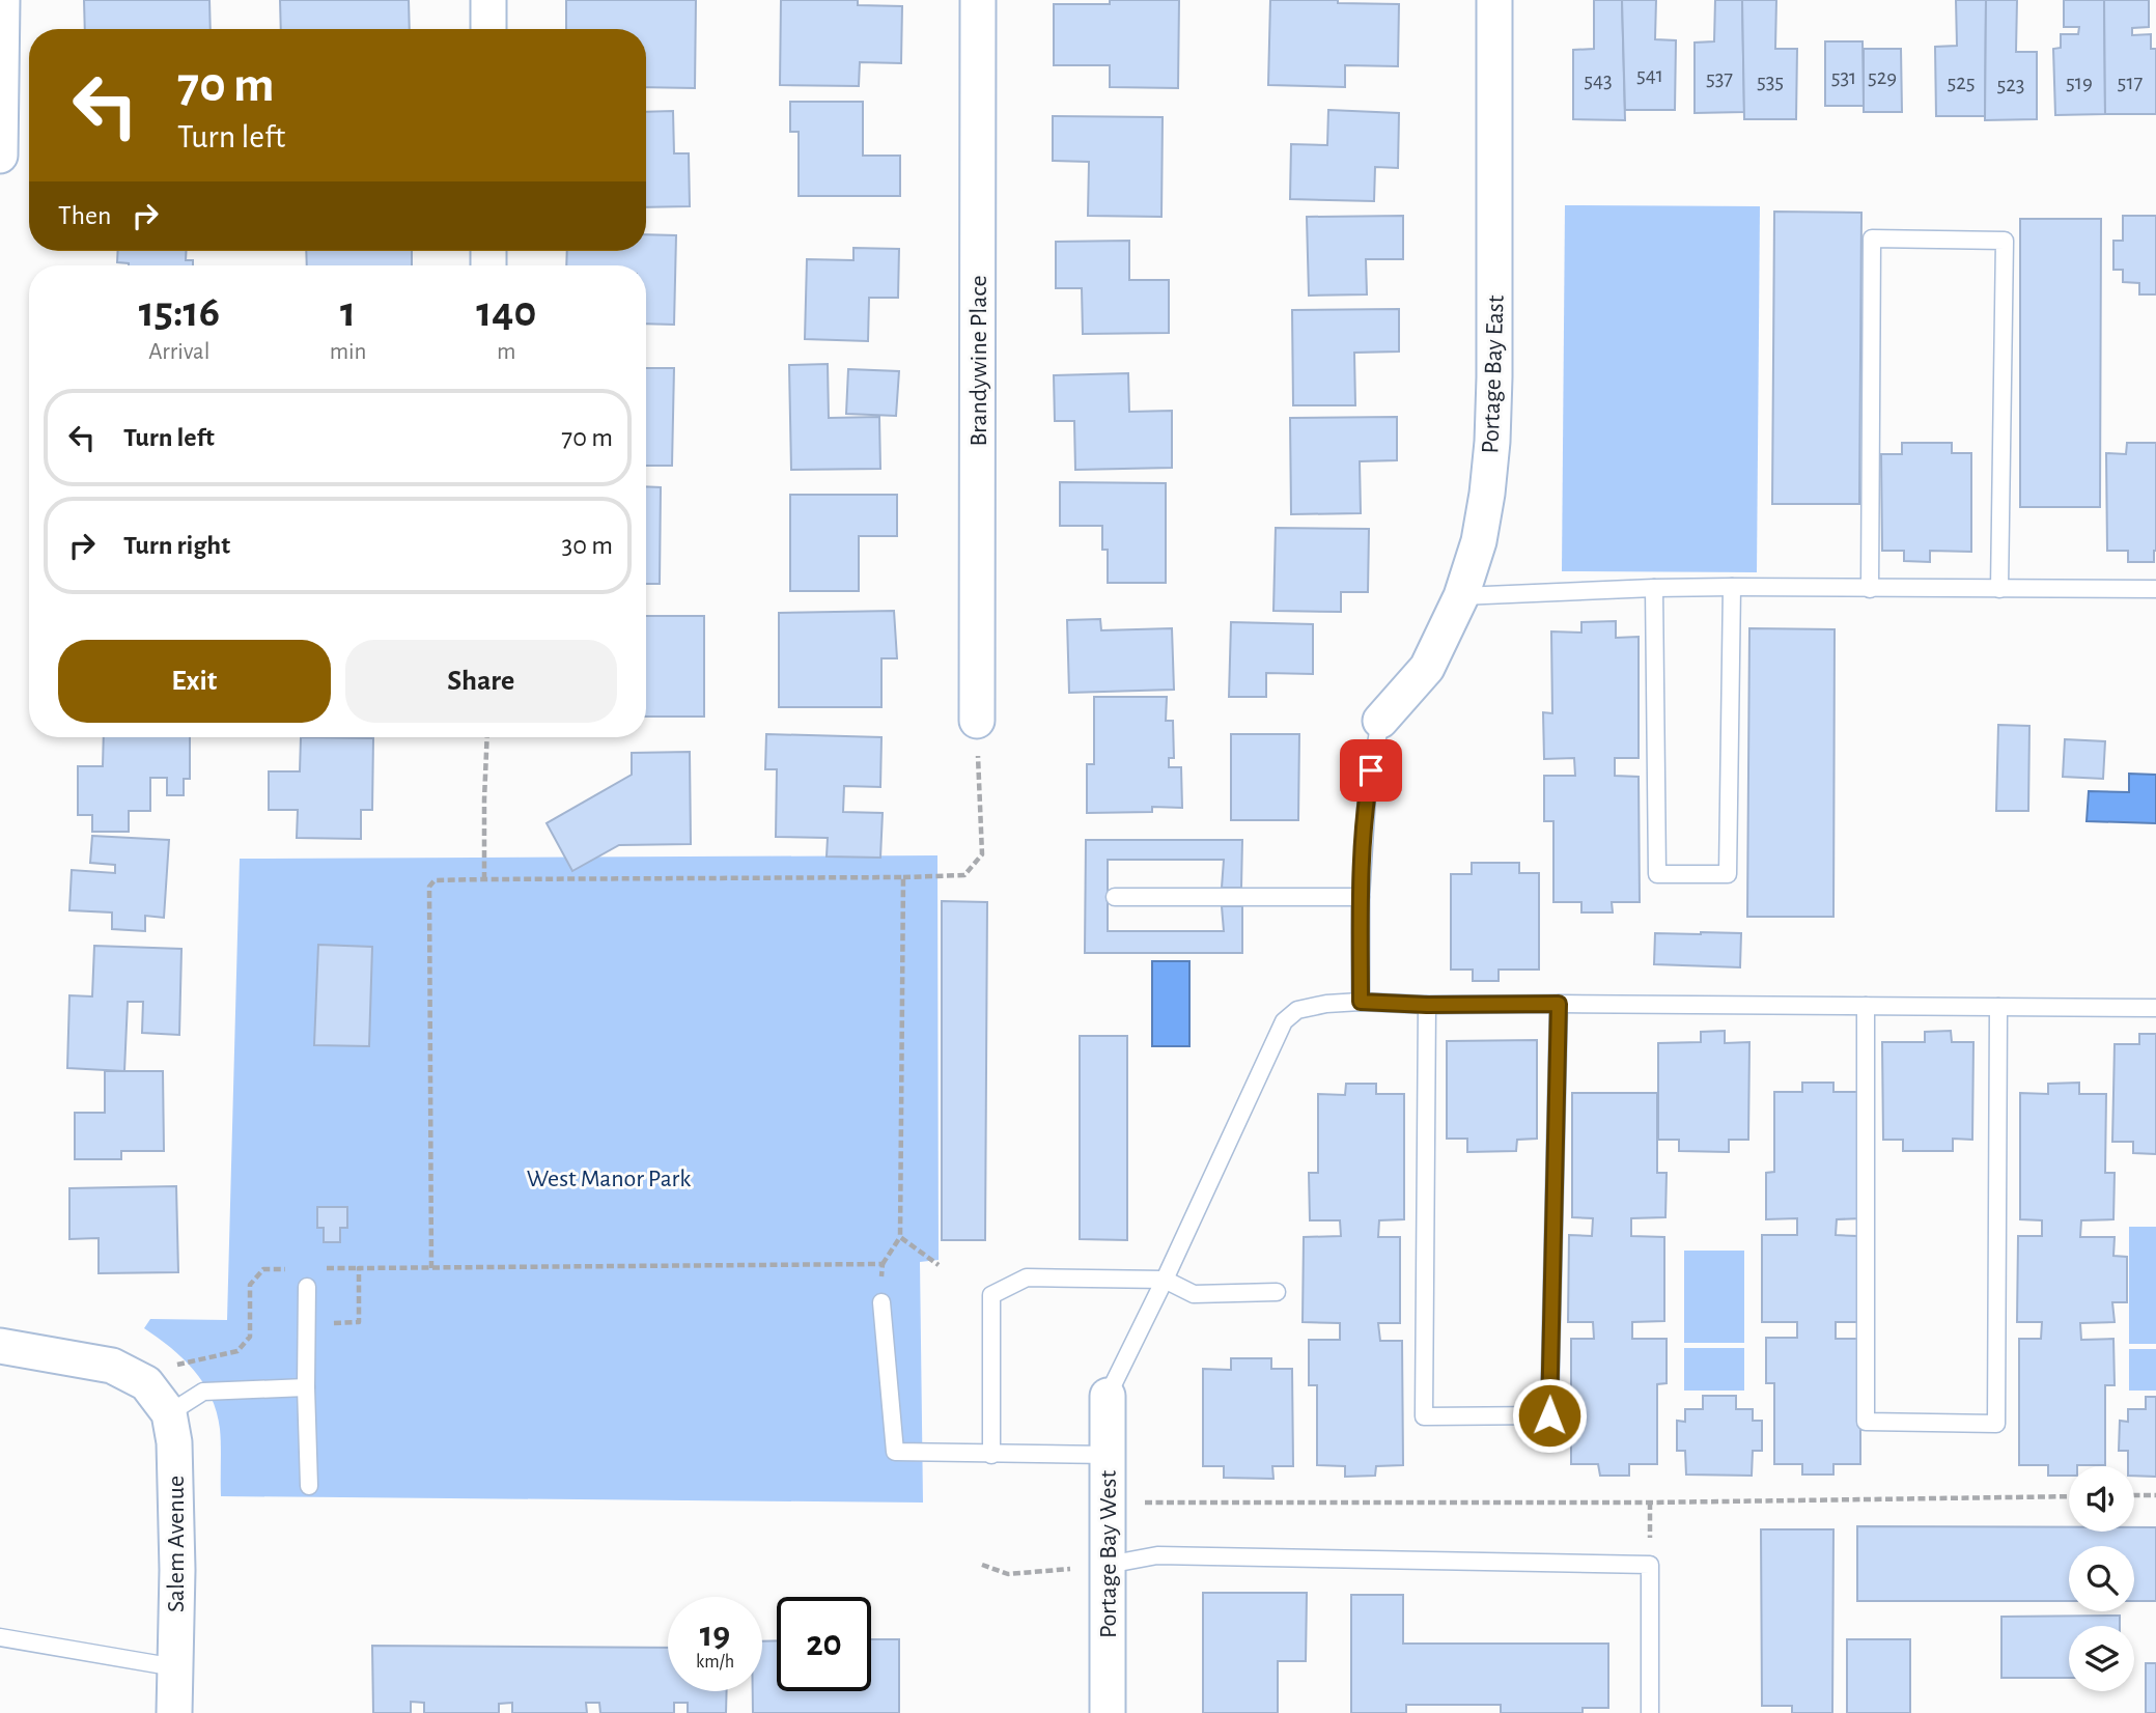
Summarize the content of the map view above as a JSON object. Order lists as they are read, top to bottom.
{
  "streets": {
    "street": [
      "Brandywine Place",
      "Portage Bay East",
      "Salem Avenue",
      "Portage Bay West"
    ]
  },
  "parks": ["West Manor Park"],
  "house_numbers": [
    "541",
    "531",
    "529",
    "537",
    "543",
    "535",
    "525",
    "519",
    "517",
    "523"
  ],
  "page": {
    "turn": ["70 m", "Turn left"],
    "then": "Then",
    "eta": [
      "15:16",
      "Arrival",
      "1",
      "min",
      "140",
      "m"
    ],
    "list": [
      {
        "name": "Turn left",
        "value": "70 m"
      },
      {
        "name": "Turn right",
        "value": "30 m"
      }
    ],
    "buttons": ["Exit", "Share"],
    "speed": "19 km/h",
    "limit": "20"
  }
}
